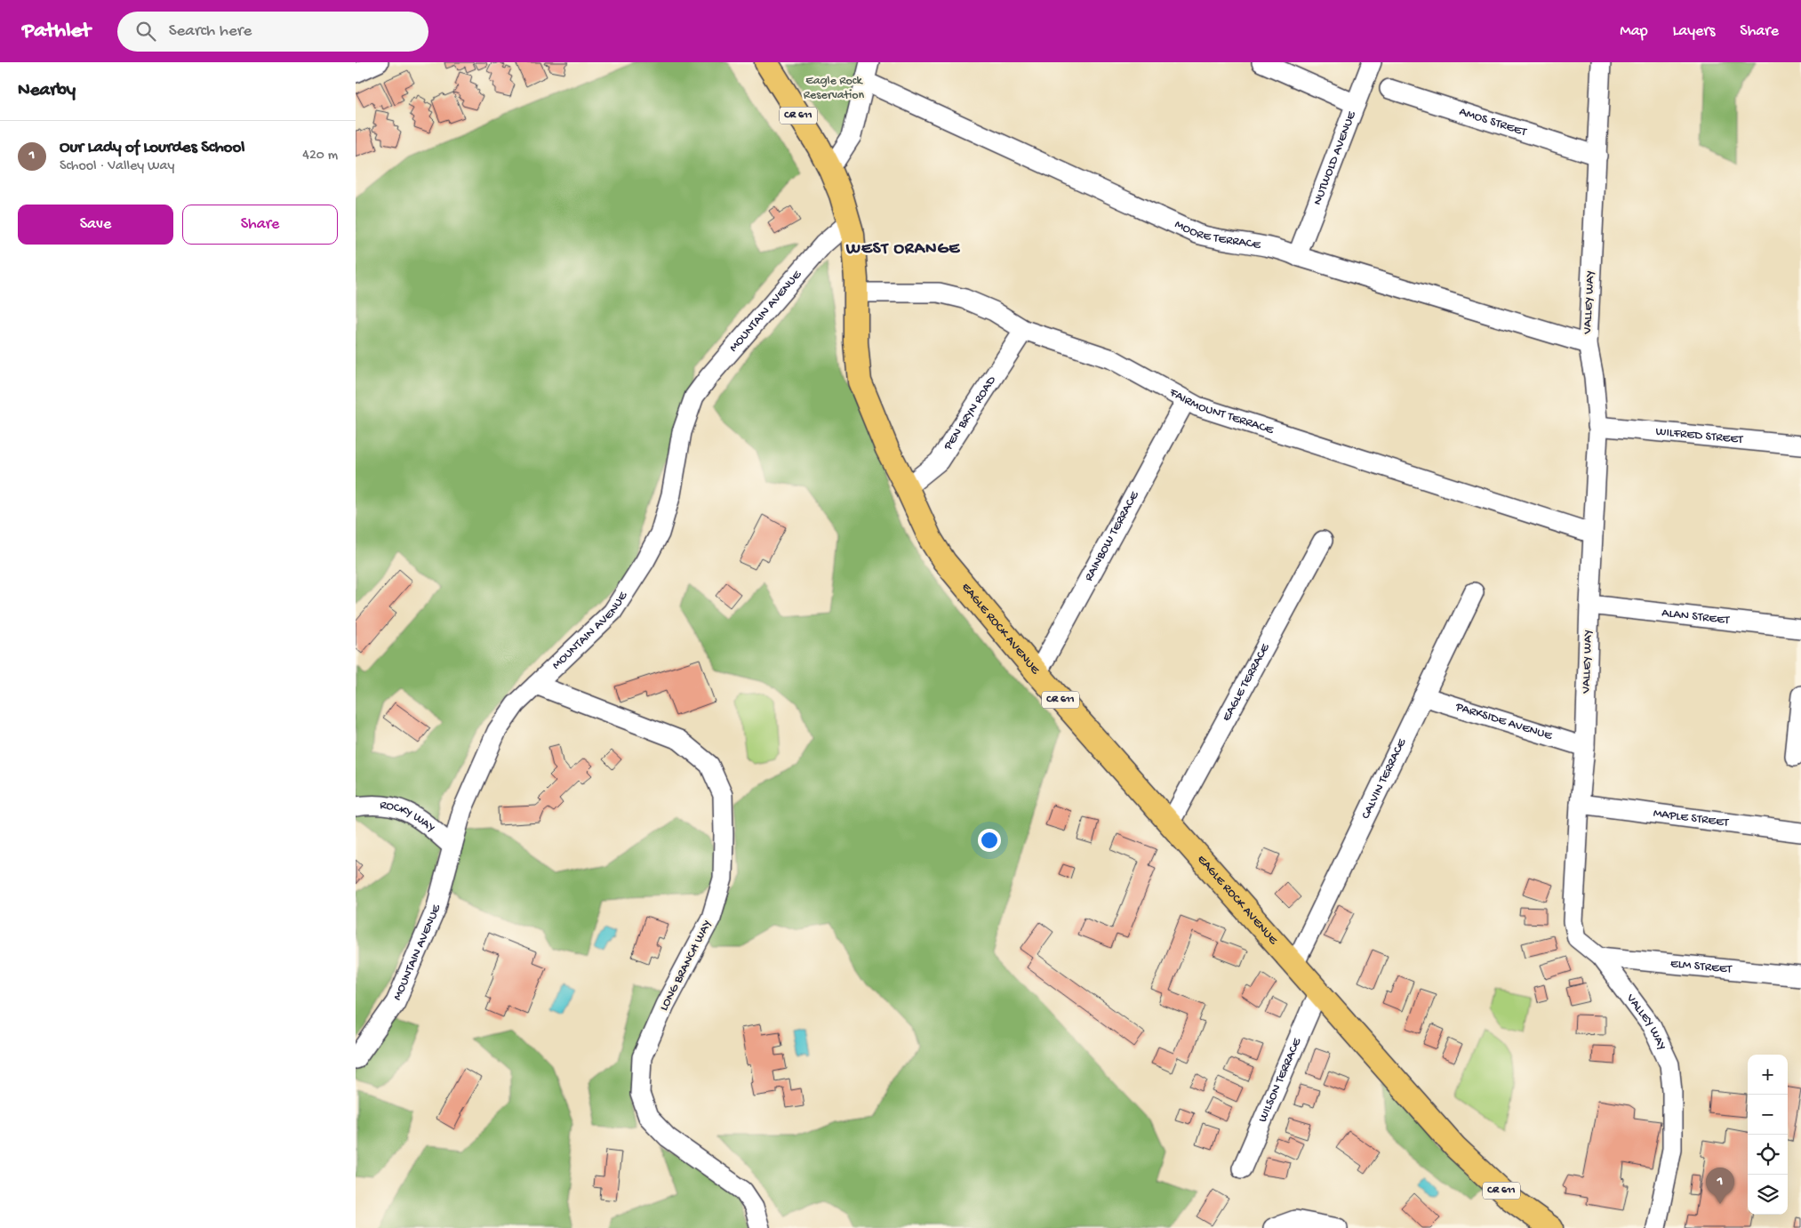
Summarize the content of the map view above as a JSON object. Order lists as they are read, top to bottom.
{
  "streets": {
    "main road": ["CR 611", "EAGLE ROCK AVENUE"],
    "street": [
      "AMOS STREET",
      "NUTWOLD AVENUE",
      "MOORE TERRACE",
      "VALLEY WAY",
      "MOUNTAIN AVENUE",
      "FAIRMOUNT TERRACE",
      "PEN BRYN ROAD",
      "WILFRED STREET",
      "RAINBOW TERRACE",
      "ALAN STREET",
      "EAGLE TERRACE",
      "PARKSIDE AVENUE",
      "CALVIN TERRACE",
      "MAPLE STREET",
      "ROCKY WAY",
      "LONG BRANCH WAY",
      "ELM STREET",
      "WILSON TERRACE"
    ]
  },
  "crossings": [
    ["AMOS STREET", "VALLEY WAY"],
    ["NUTWOLD AVENUE", "MOORE TERRACE"],
    ["MOORE TERRACE", "VALLEY WAY"],
    ["VALLEY WAY", "FAIRMOUNT TERRACE"],
    ["VALLEY WAY", "WILFRED STREET"],
    ["VALLEY WAY", "ALAN STREET"],
    ["VALLEY WAY", "PARKSIDE AVENUE"],
    ["VALLEY WAY", "MAPLE STREET"],
    ["VALLEY WAY", "ELM STREET"],
    ["MOUNTAIN AVENUE", "EAGLE ROCK AVENUE"],
    ["MOUNTAIN AVENUE", "ROCKY WAY"],
    ["MOUNTAIN AVENUE", "LONG BRANCH WAY"],
    ["FAIRMOUNT TERRACE", "PEN BRYN ROAD"],
    ["FAIRMOUNT TERRACE", "RAINBOW TERRACE"],
    ["FAIRMOUNT TERRACE", "EAGLE ROCK AVENUE"],
    ["PEN BRYN ROAD", "EAGLE ROCK AVENUE"],
    ["RAINBOW TERRACE", "EAGLE ROCK AVENUE"],
    ["EAGLE ROCK AVENUE", "EAGLE TERRACE"],
    ["EAGLE ROCK AVENUE", "CALVIN TERRACE"],
    ["EAGLE ROCK AVENUE", "WILSON TERRACE"],
    ["PARKSIDE AVENUE", "CALVIN TERRACE"]
  ],
  "districts": ["WEST ORANGE"],
  "parks": ["Eagle Rock Reservation"],
  "page": {
    "header": "Pathlet",
    "search": "Search here",
    "nav": ["Map", "Layers", "Share"],
    "heading": "Nearby",
    "list": [
      {
        "mark": "1",
        "name": "Our Lady of Lourdes School",
        "note": "School · Valley Way",
        "value": "420 m"
      }
    ],
    "buttons": ["Save", "Share"],
    "map_buttons": ["+", "−"],
    "pins": "1"
  }
}
